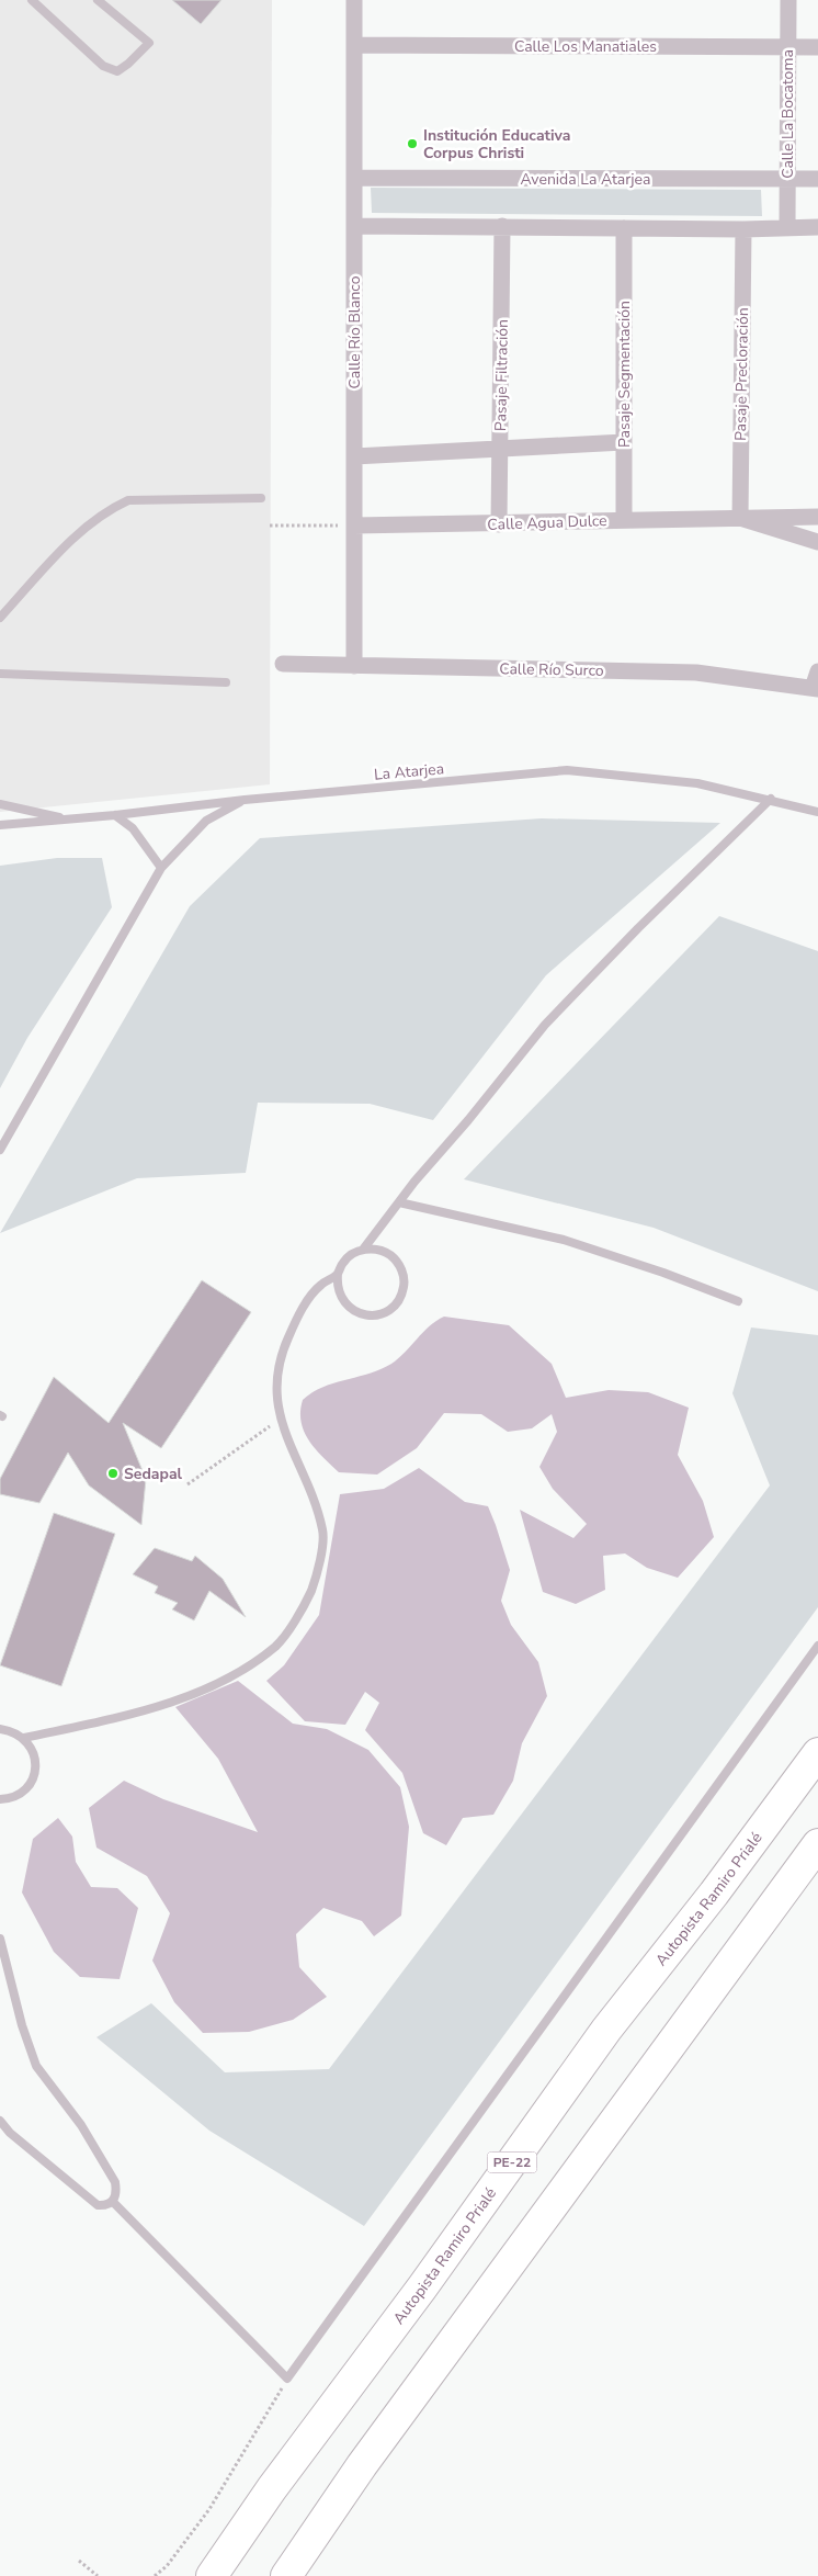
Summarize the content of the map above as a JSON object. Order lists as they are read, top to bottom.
{
  "streets": {
    "highway": ["Autopista Ramiro Prialé", "PE-22"],
    "street": [
      "Calle Los Manatiales",
      "Calle La Bocatoma",
      "Avenida La Atarjea",
      "Calle Río Blanco",
      "Pasaje Segmentación",
      "Pasaje Precloración",
      "Pasaje Filtración",
      "Calle Agua Dulce",
      "Calle Río Surco"
    ],
    "lane": ["La Atarjea"]
  },
  "crossings": [
    ["Calle Los Manatiales", "Calle La Bocatoma"],
    ["Calle Los Manatiales", "Calle Río Blanco"],
    ["Calle La Bocatoma", "Avenida La Atarjea"],
    ["Avenida La Atarjea", "Calle Río Blanco"],
    ["Calle Río Blanco", "Calle Agua Dulce"],
    ["Calle Río Blanco", "Calle Río Surco"],
    ["Pasaje Segmentación", "Calle Agua Dulce"],
    ["Pasaje Precloración", "Calle Agua Dulce"],
    ["Pasaje Filtración", "Calle Agua Dulce"]
  ],
  "places": ["Institución Educativa Corpus Christi", "Sedapal"]
}
